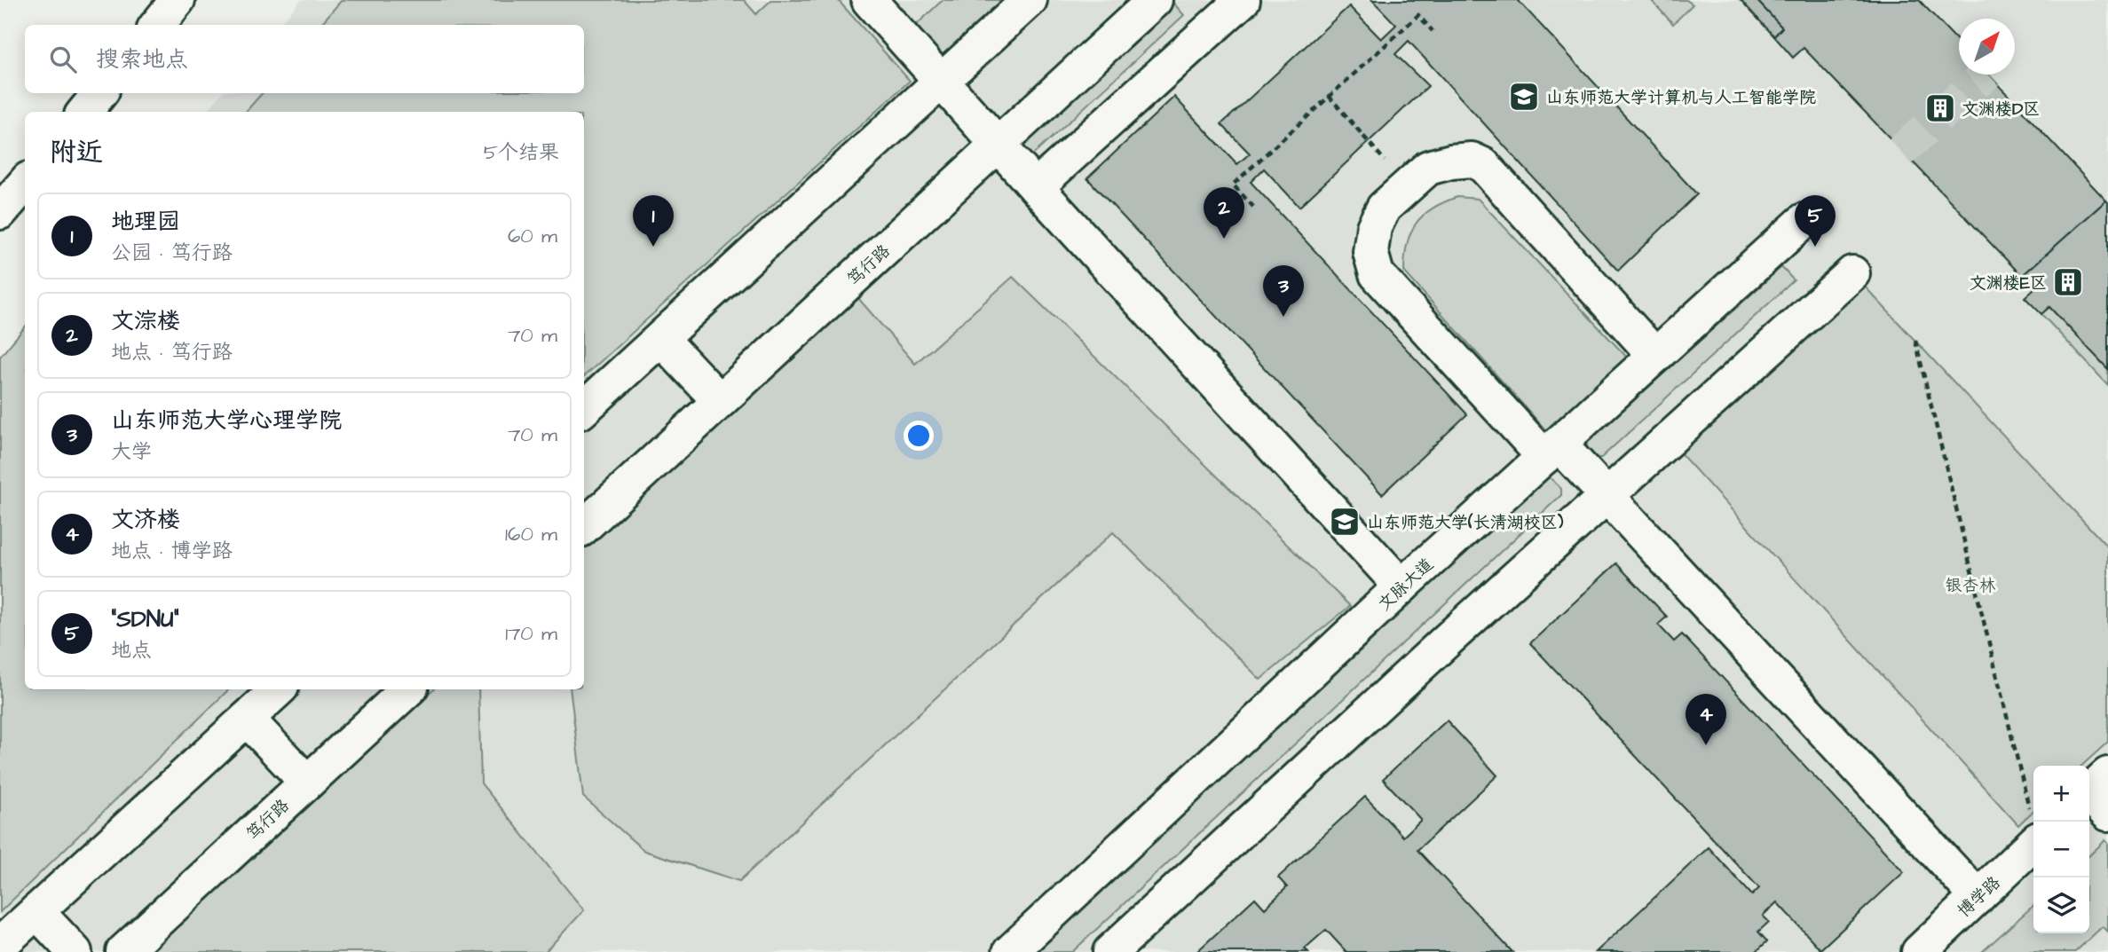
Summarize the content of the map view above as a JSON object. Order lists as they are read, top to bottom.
{
  "streets": {
    "street": ["笃行路", "文脉大道", "博学路"]
  },
  "parks": ["银杏林"],
  "places": {
    "school or university": ["山东师范大学计算机与人工智能学院", "山东师范大学(长清湖校区)"],
    "building": ["文渊楼D区", "文渊楼E区"]
  },
  "north": "top right",
  "page": {
    "search": "搜索地点",
    "heading": ["附近", "5个结果"],
    "pins": [
      "2",
      "1",
      "5",
      "3",
      "4"
    ],
    "list": [
      {
        "mark": "1",
        "name": "地理园",
        "note": "公园 · 笃行路",
        "value": "60 m"
      },
      {
        "mark": "2",
        "name": "文淙楼",
        "note": "地点 · 笃行路",
        "value": "70 m"
      },
      {
        "mark": "3",
        "name": "山东师范大学心理学院",
        "note": "大学",
        "value": "70 m"
      },
      {
        "mark": "4",
        "name": "文济楼",
        "note": "地点 · 博学路",
        "value": "160 m"
      },
      {
        "mark": "5",
        "name": "\"SDNU\"",
        "note": "地点",
        "value": "170 m"
      }
    ],
    "map_buttons": ["+", "−"]
  }
}
